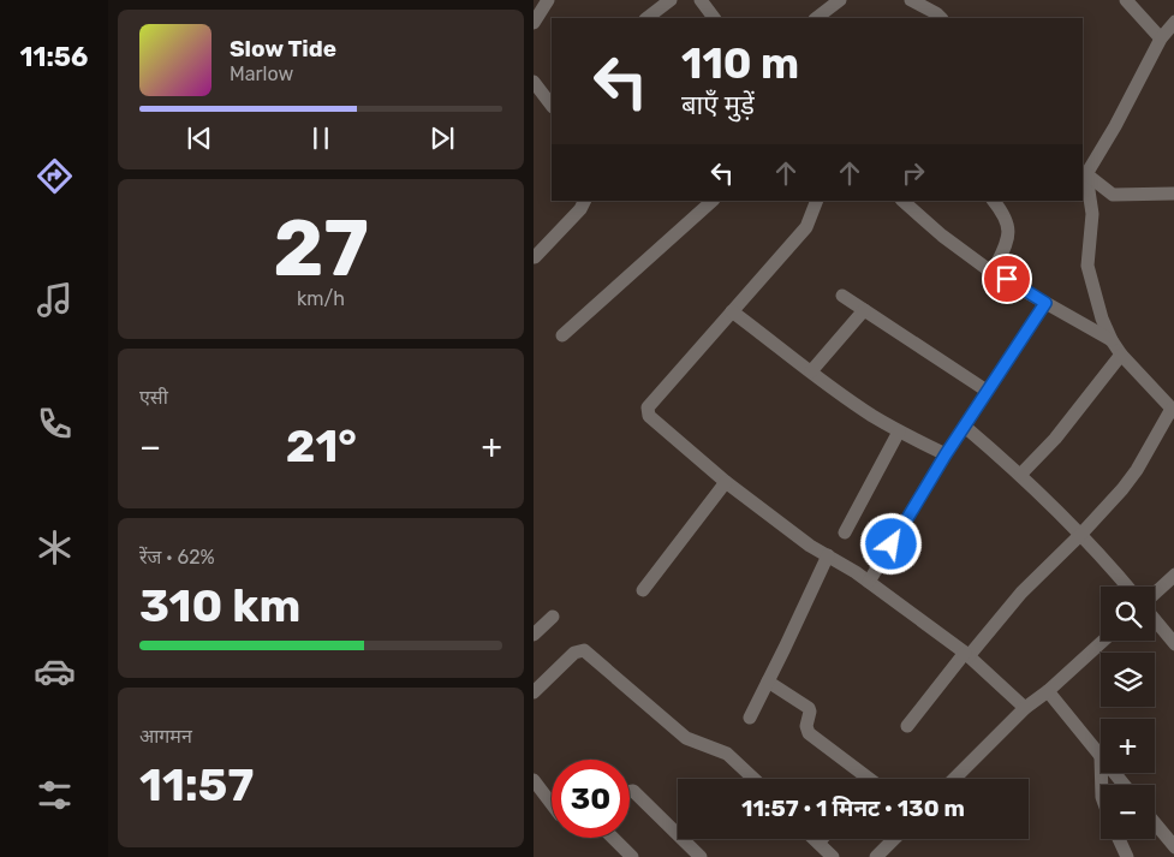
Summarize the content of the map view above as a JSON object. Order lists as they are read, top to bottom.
{
  "page": {
    "tabs": "11:56",
    "turn": ["110 m", "बाएँ मुड़ें"],
    "song": ["Slow Tide", "Marlow"],
    "tile": [
      ["27", "km/h"],
      "एसी",
      ["रेंज · 62%", "310 km"],
      ["आगमन", "11:57"]
    ],
    "heat": ["−", "21°", "+"],
    "map_buttons": ["+", "−"],
    "limit": "30",
    "trip": "11:57 · 1 मिनट · 130 m"
  }
}
